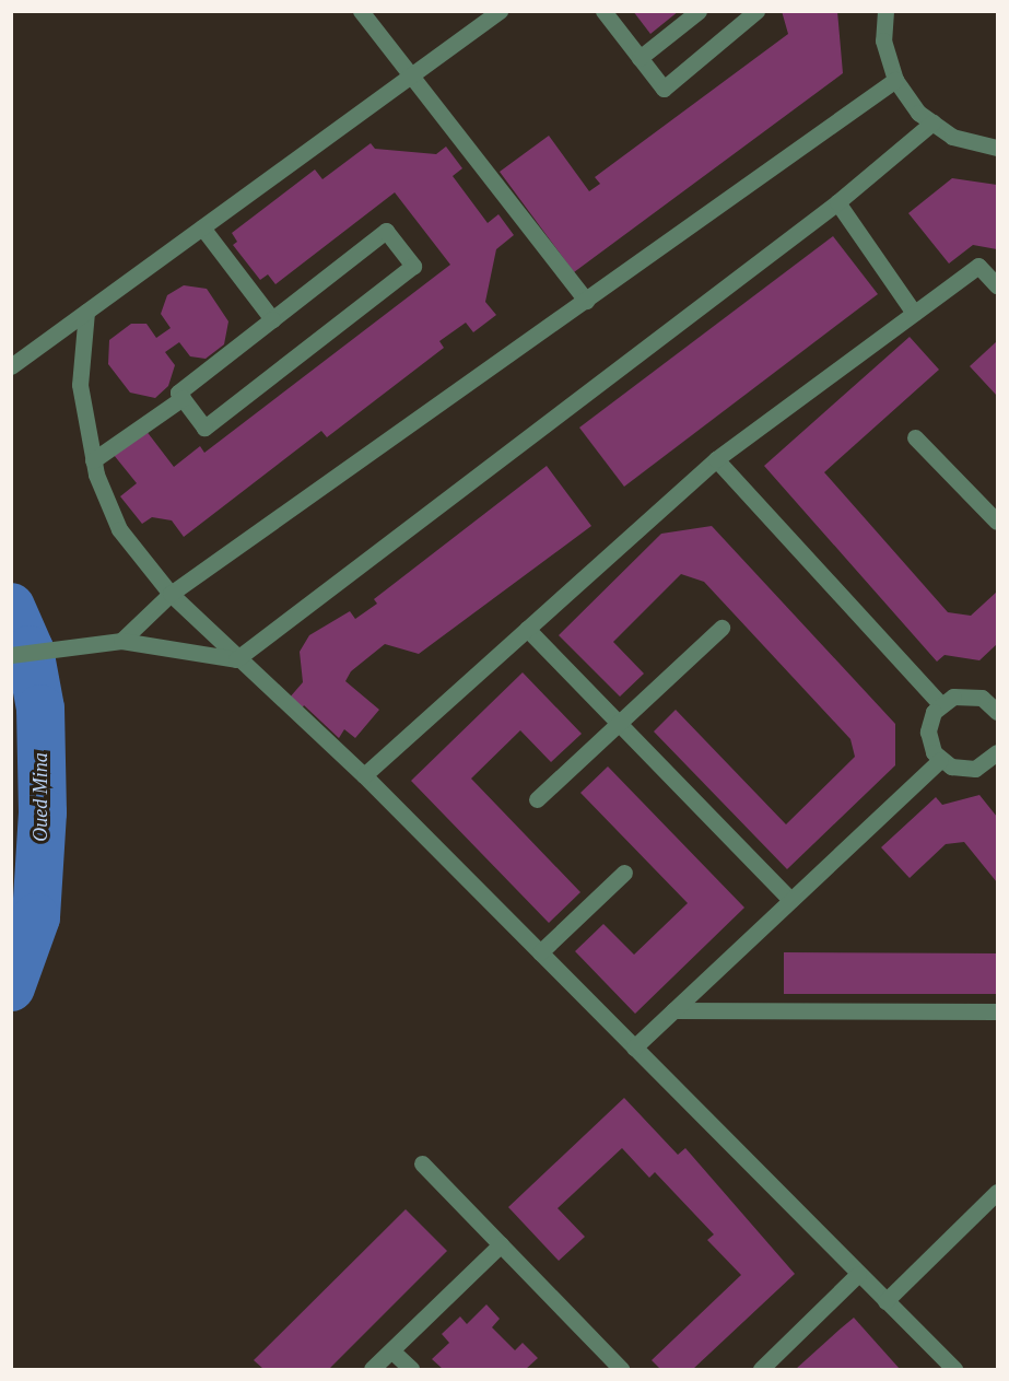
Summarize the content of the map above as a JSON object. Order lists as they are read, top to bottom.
{
  "water": ["Oued Mina"]
}
